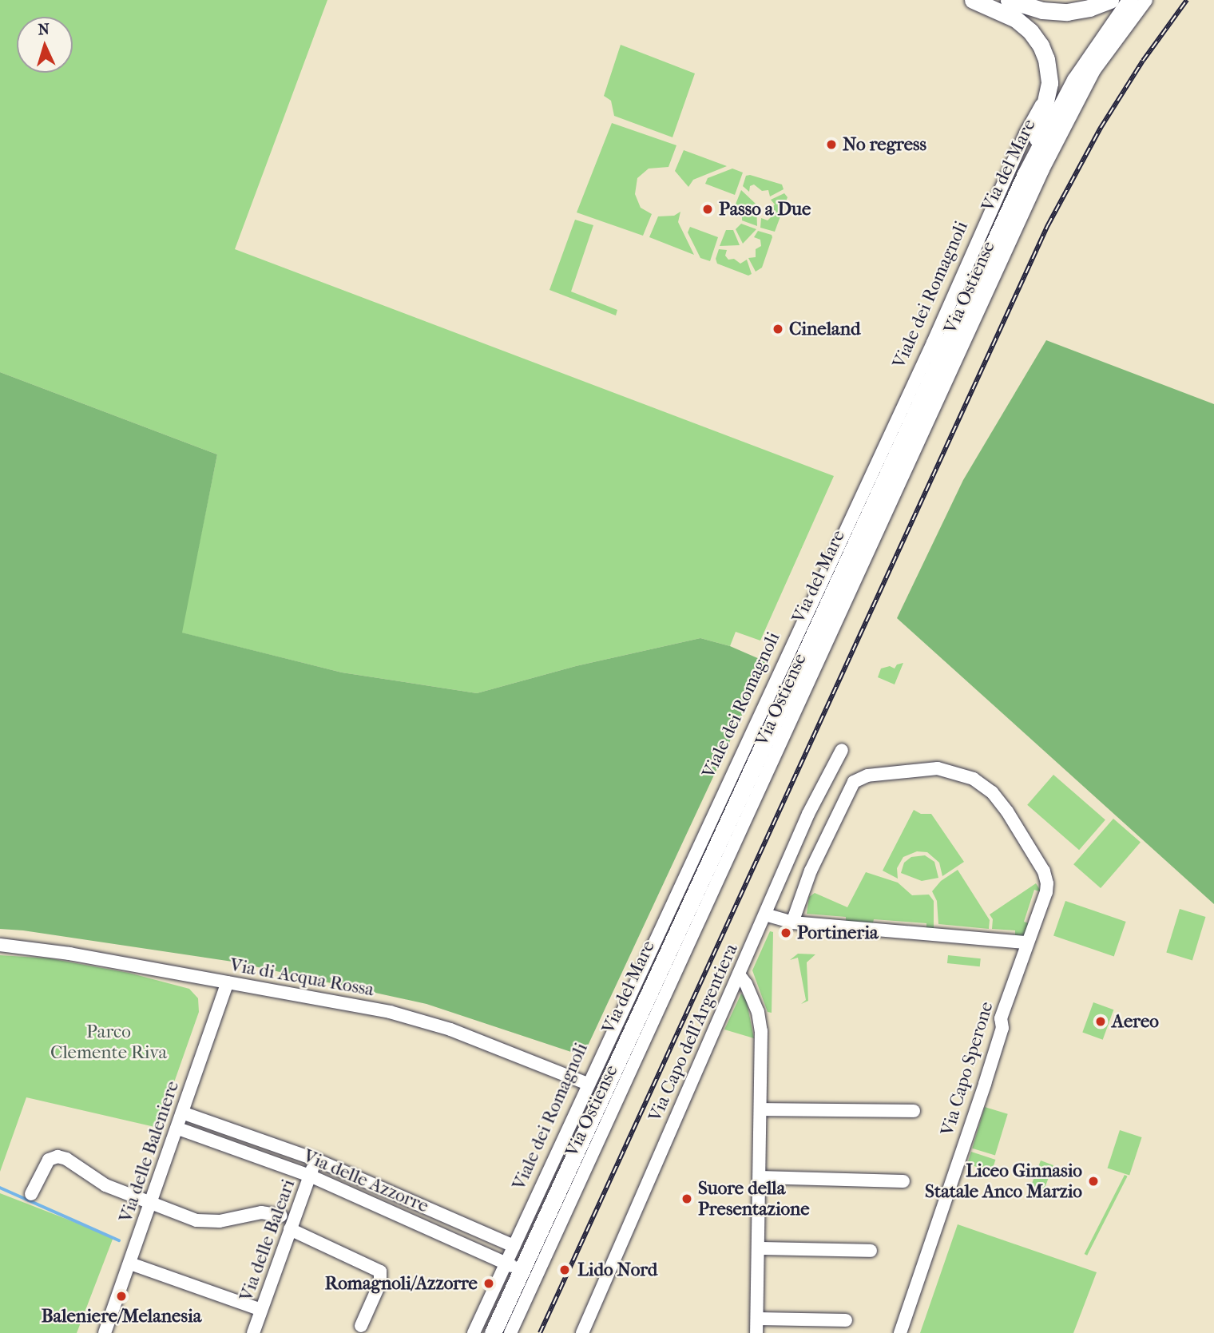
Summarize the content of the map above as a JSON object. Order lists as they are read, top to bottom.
{
  "streets": {
    "main road": ["Via del Mare", "Viale dei Romagnoli"],
    "street": [
      "Via Ostiense",
      "Via di Acqua Rossa",
      "Via Capo dell'Argentiera",
      "Via Capo Sperone",
      "Via delle Baleniere",
      "Via delle Azzorre",
      "Via delle Baleari"
    ]
  },
  "crossings": [
    ["Via del Mare", "Via Ostiense"],
    ["Via del Mare", "Viale dei Romagnoli"],
    ["Via del Mare", "Via delle Azzorre"],
    ["Via Ostiense", "Via delle Azzorre"],
    ["Viale dei Romagnoli", "Via di Acqua Rossa"],
    ["Viale dei Romagnoli", "Via delle Azzorre"],
    ["Via di Acqua Rossa", "Via delle Baleniere"],
    ["Via delle Baleniere", "Via delle Azzorre"],
    ["Via delle Azzorre", "Via delle Baleari"]
  ],
  "parks": ["Parco Clemente Riva"],
  "places": [
    "No regress",
    "Passo a Due",
    "Cineland",
    "Portineria",
    "Aereo",
    "Liceo Ginnasio Statale Anco Marzio",
    "Suore della Presentazione",
    "Lido Nord",
    "Romagnoli/Azzorre",
    "Baleniere/Melanesia"
  ],
  "north": "top"
}
